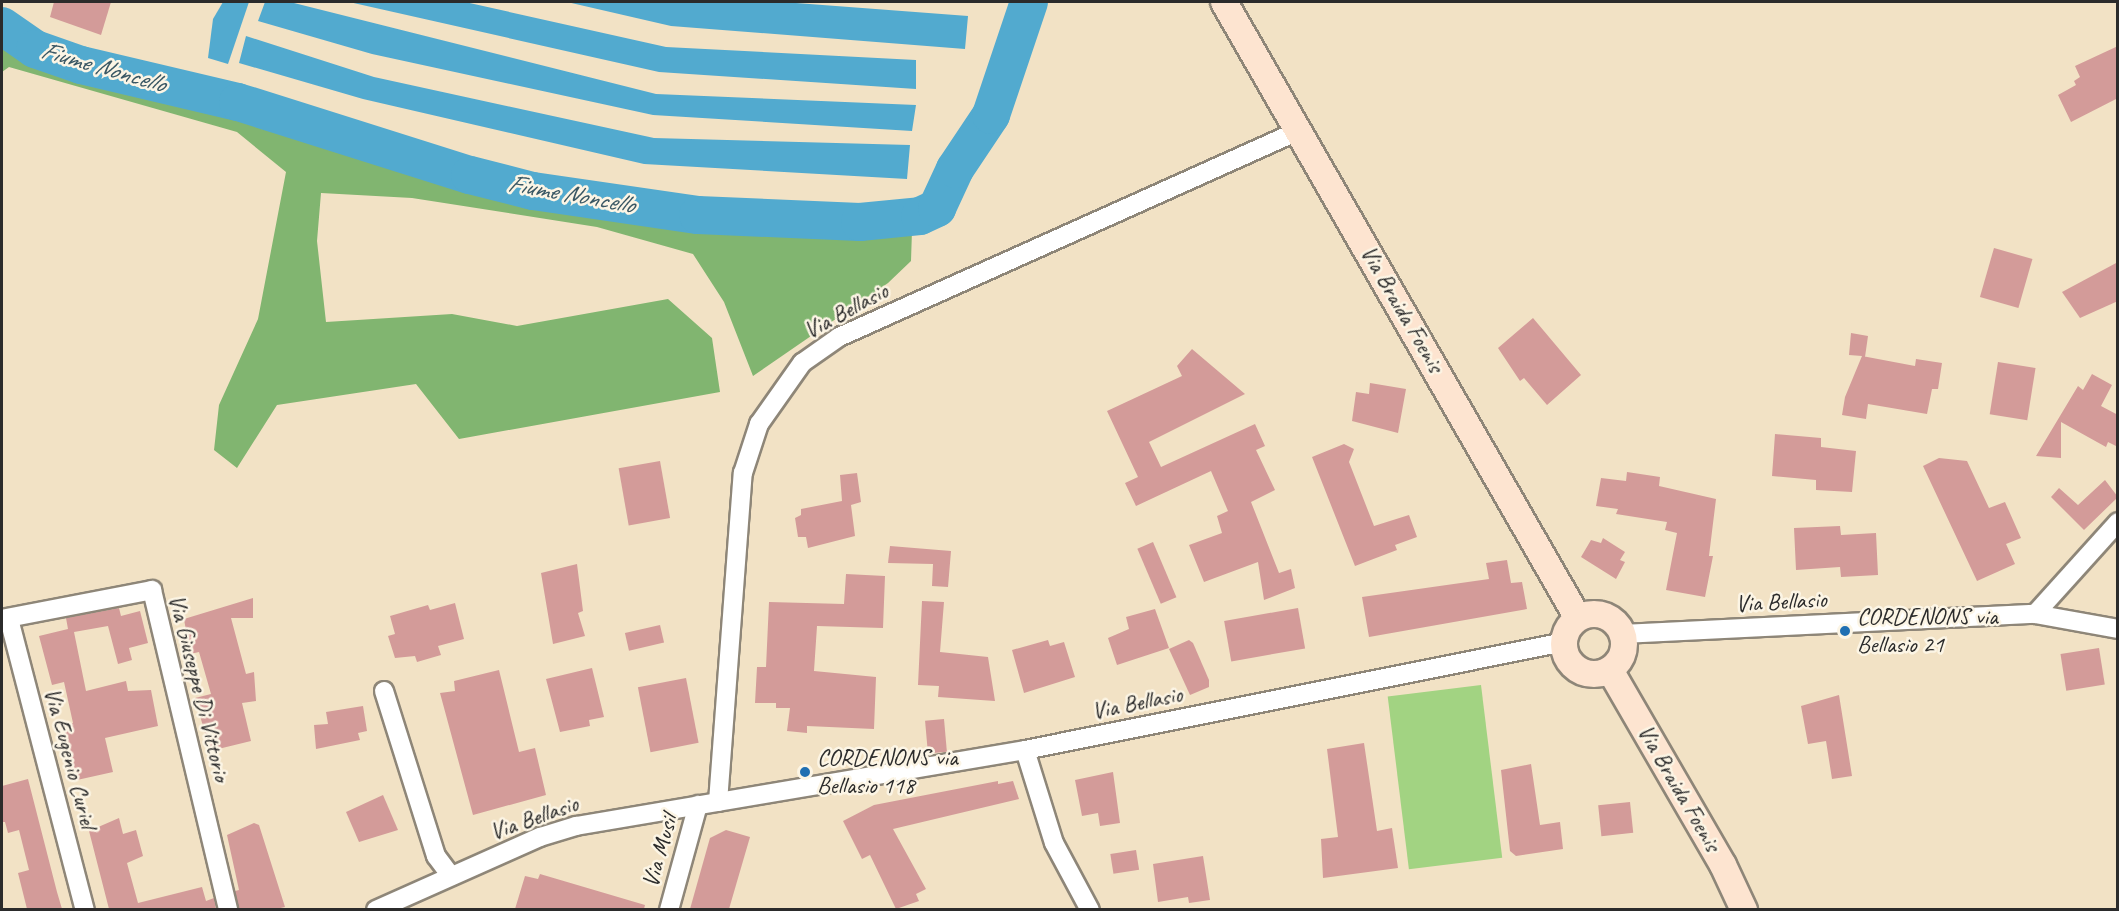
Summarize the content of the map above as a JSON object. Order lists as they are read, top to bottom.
{
  "streets": {
    "street": [
      "Via Braida Foenis",
      "Via Bellasio",
      "Via Giuseppe Di Vittorio",
      "Via Eugenio Curiel",
      "Via Musil"
    ]
  },
  "crossings": [
    ["Via Braida Foenis", "Via Bellasio"],
    ["Via Bellasio", "Via Musil"],
    ["Via Giuseppe Di Vittorio", "Via Eugenio Curiel"]
  ],
  "water": ["Fiume Noncello"],
  "places": ["CORDENONS via Bellasio 21", "CORDENONS via Bellasio 118"]
}
